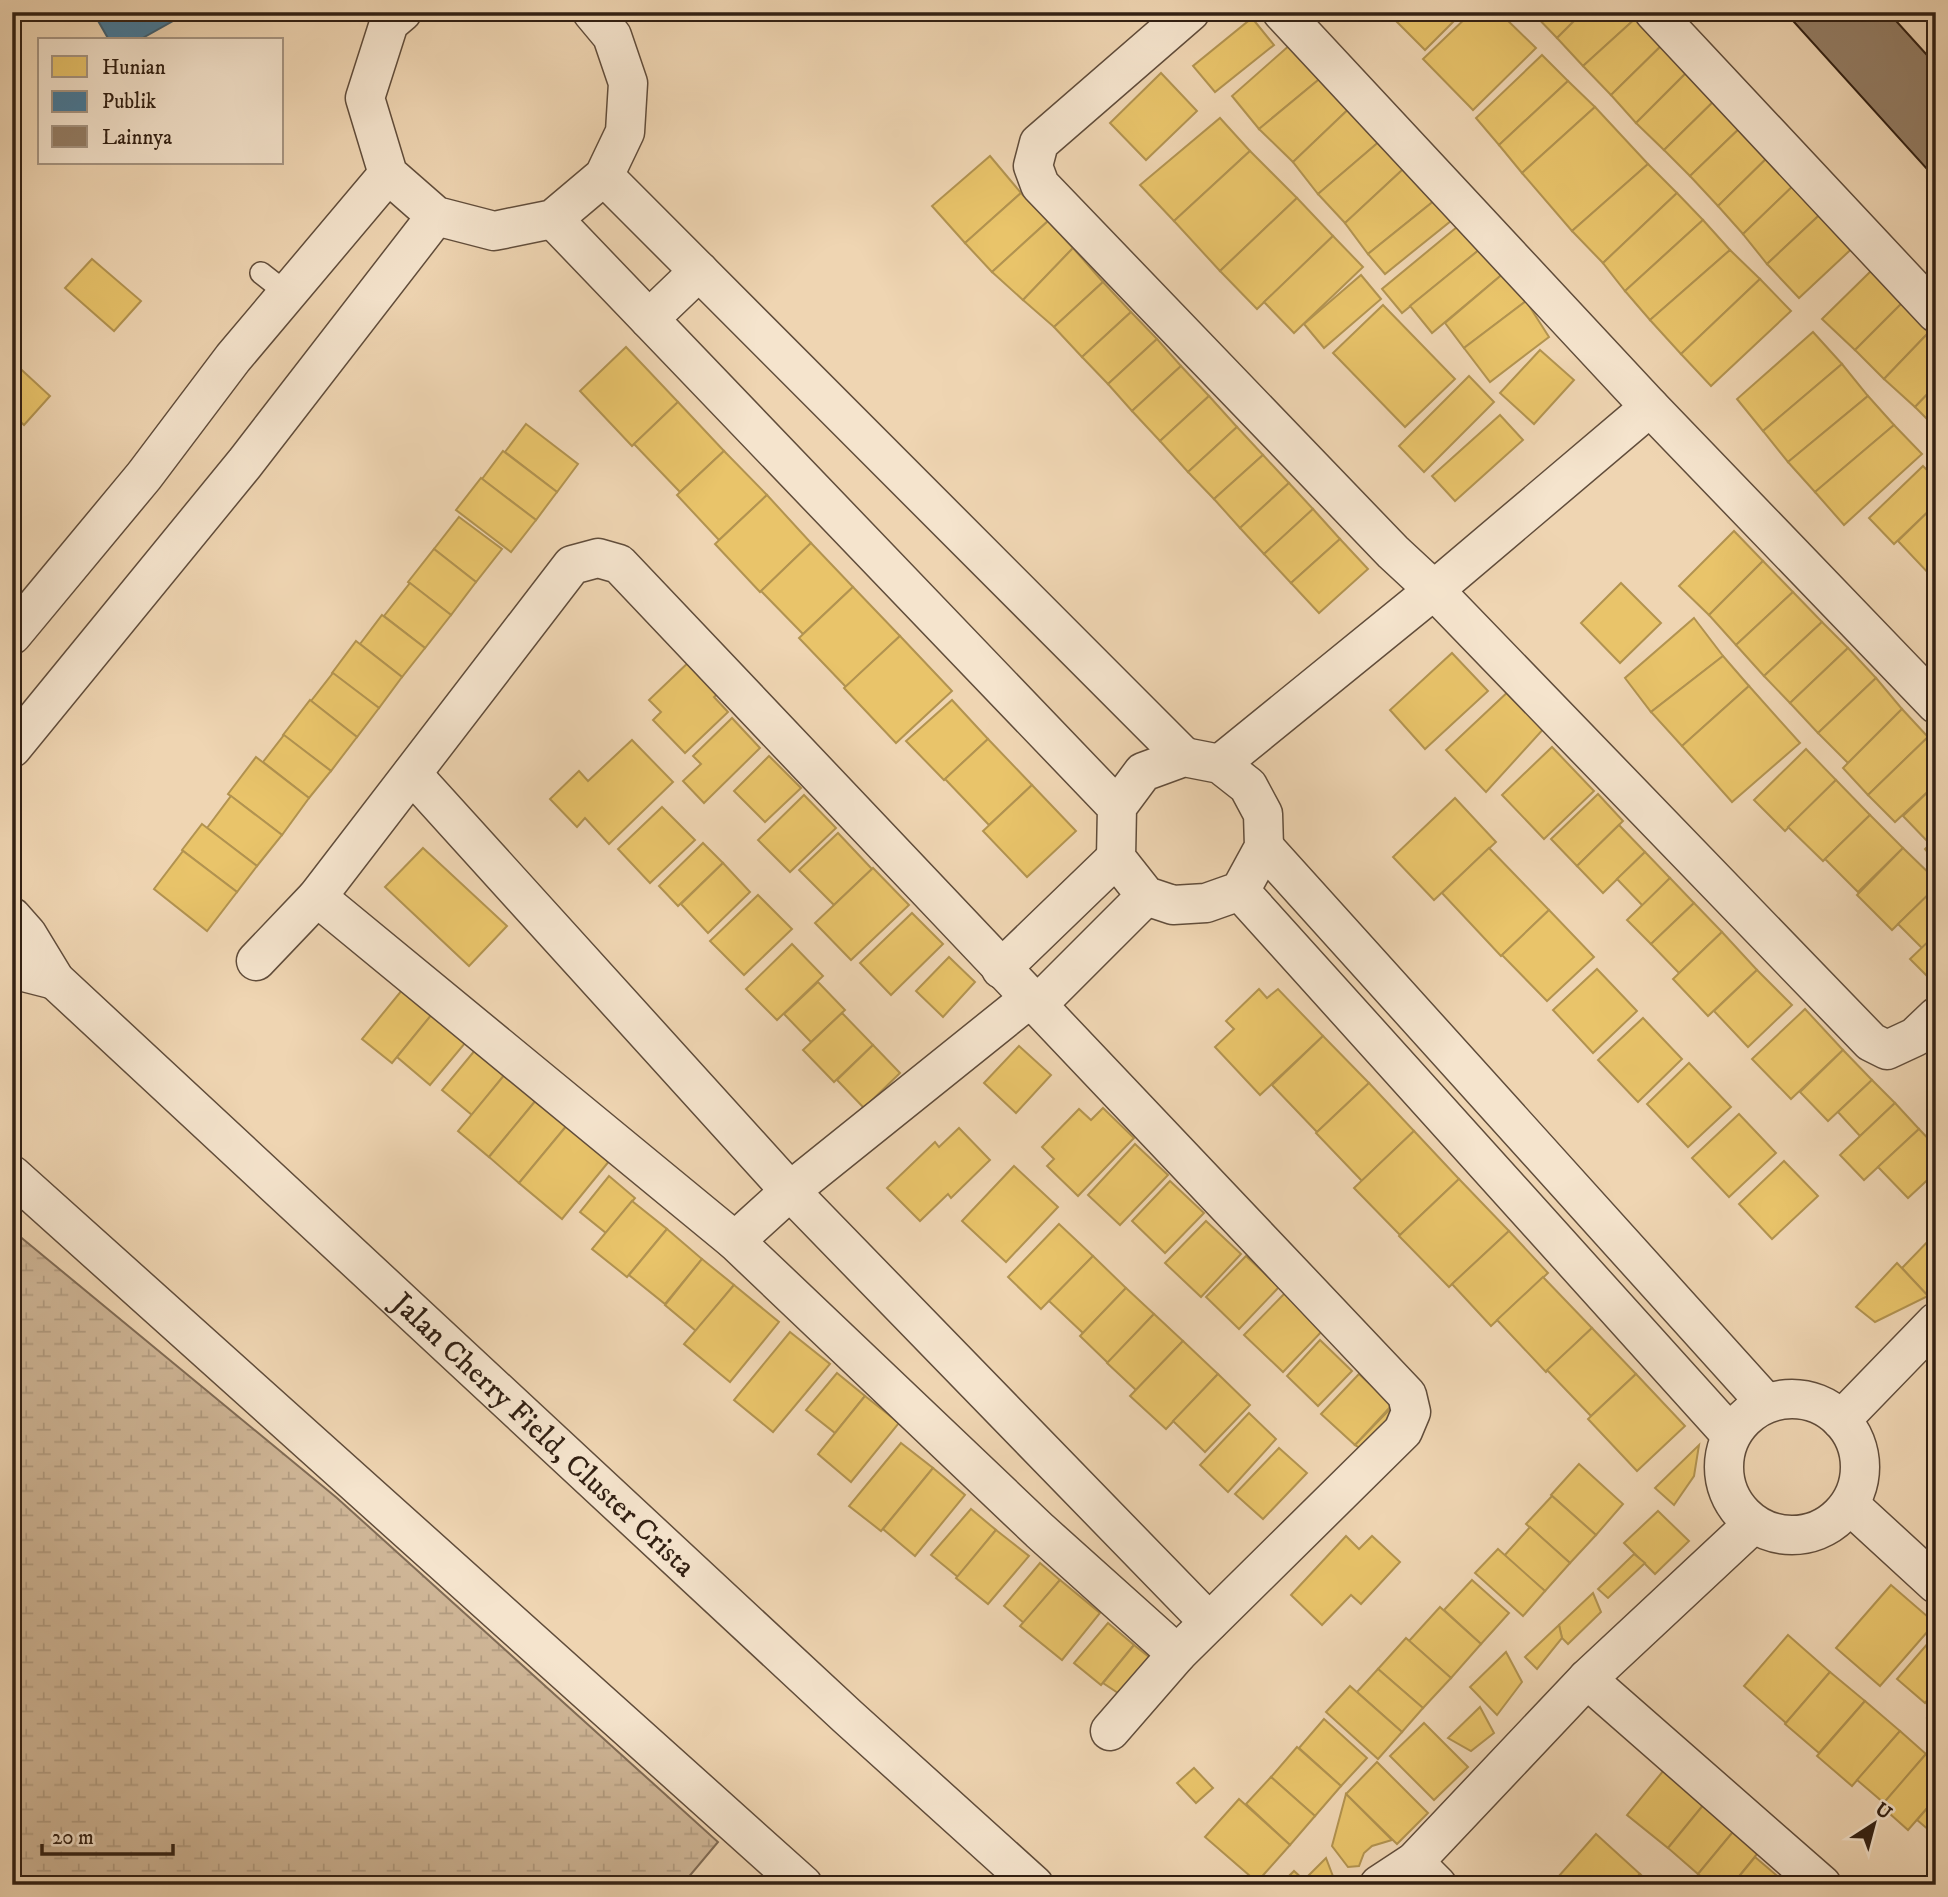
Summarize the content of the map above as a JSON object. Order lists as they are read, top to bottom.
{
  "streets": {
    "street": ["Jalan Cherry Field, Cluster Crista"]
  },
  "legend": ["Hunian", "Publik", "Lainnya"],
  "scale_bar": "20 m",
  "north": "top right"
}
